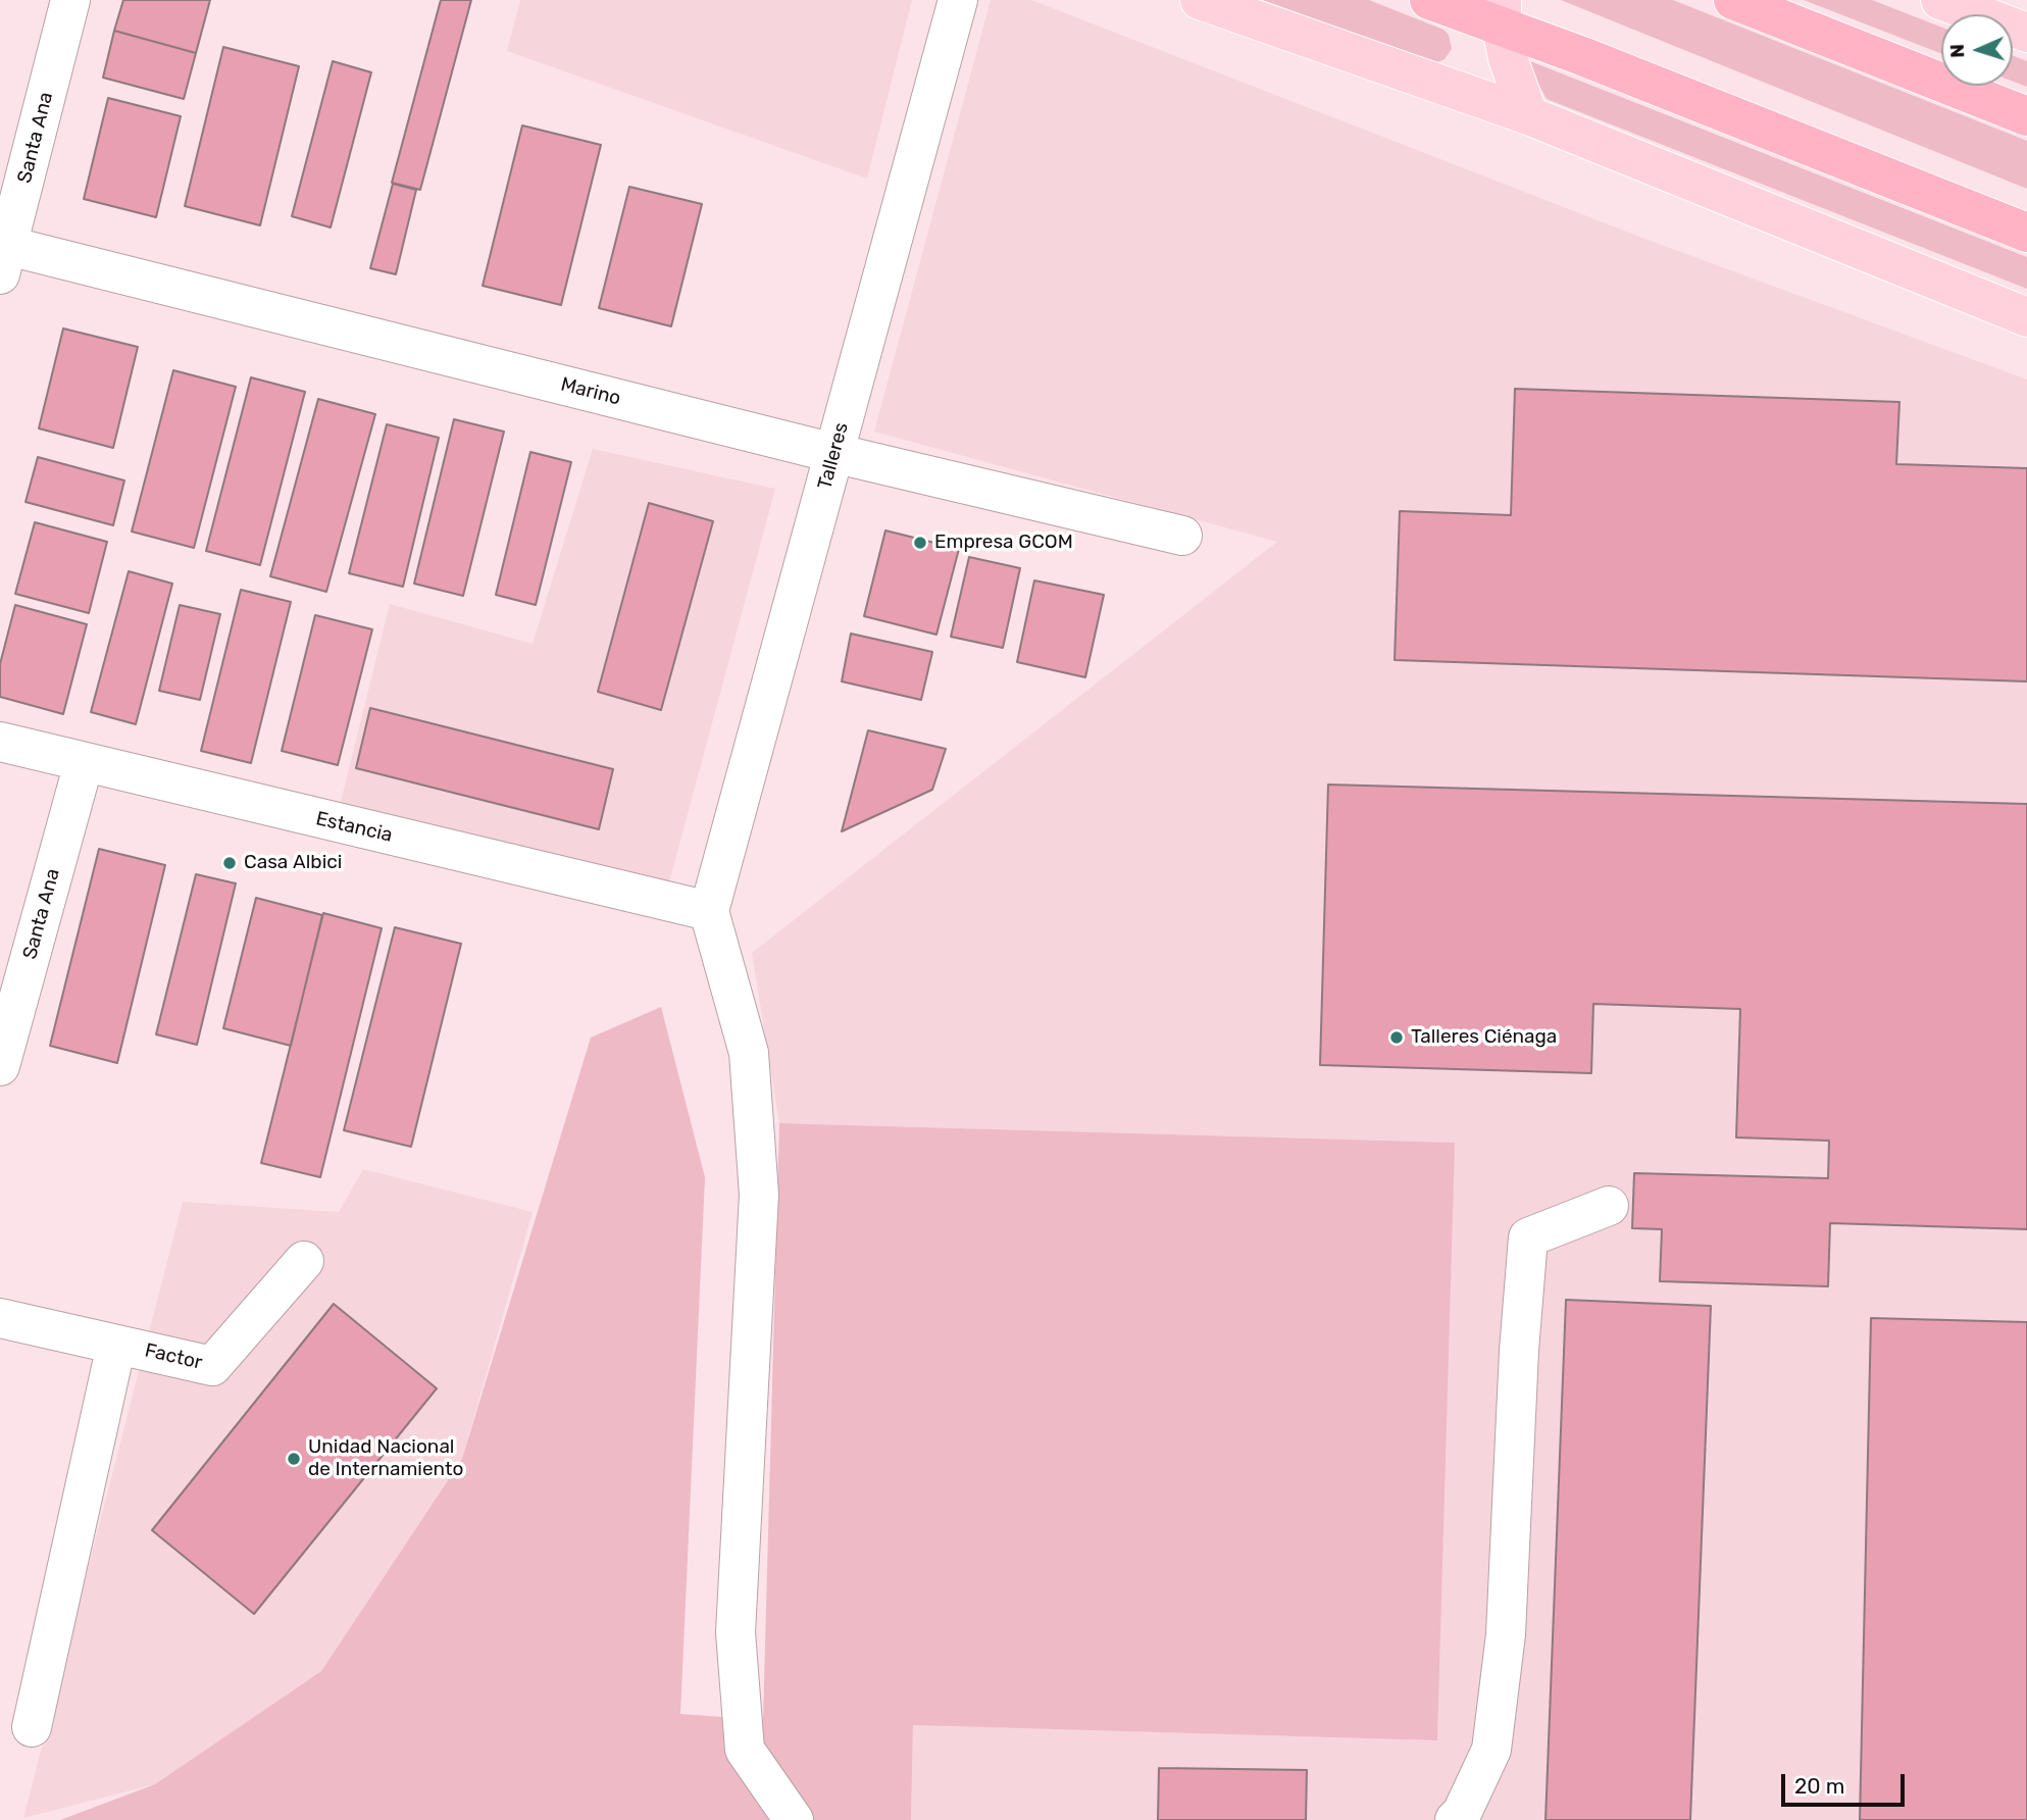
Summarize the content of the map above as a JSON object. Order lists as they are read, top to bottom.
{
  "streets": {
    "street": [
      "Santa Ana",
      "Marino",
      "Talleres",
      "Estancia",
      "Factor"
    ]
  },
  "crossings": [
    ["Santa Ana", "Marino"],
    ["Santa Ana", "Estancia"],
    ["Marino", "Talleres"],
    ["Talleres", "Estancia"]
  ],
  "places": [
    "Empresa GCOM",
    "Casa Albici",
    "Talleres Ciénaga",
    "Unidad Nacional de Internamiento"
  ],
  "scale_bar": "20 m",
  "north": "left"
}
